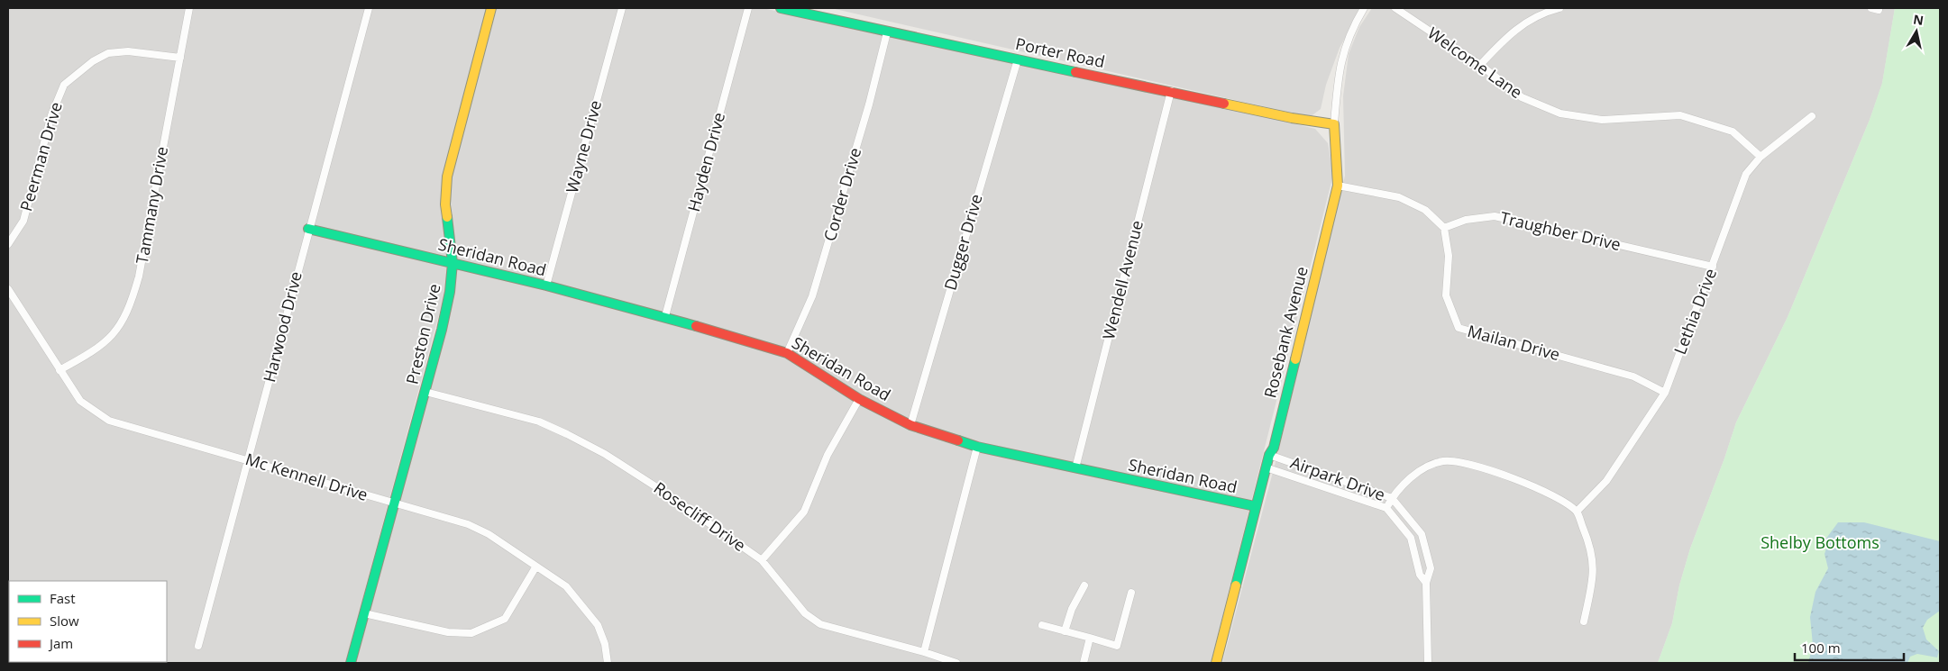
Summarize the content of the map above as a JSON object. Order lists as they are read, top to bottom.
{
  "streets": {
    "street": [
      "Porter Road",
      "Welcome Lane",
      "Wayne Drive",
      "Peerman Drive",
      "Hayden Drive",
      "Corder Drive",
      "Tammany Drive",
      "Traughber Drive",
      "Dugger Drive",
      "Sheridan Road",
      "Wendell Avenue",
      "Lethia Drive",
      "Harwood Drive",
      "Rosebank Avenue",
      "Preston Drive",
      "Mailan Drive",
      "Mc Kennell Drive",
      "Airpark Drive",
      "Rosecliff Drive"
    ]
  },
  "crossings": [
    ["Porter Road", "Corder Drive"],
    ["Porter Road", "Dugger Drive"],
    ["Porter Road", "Wendell Avenue"],
    ["Porter Road", "Rosebank Avenue"],
    ["Welcome Lane", "Lethia Drive"],
    ["Wayne Drive", "Sheridan Road"],
    ["Peerman Drive", "Tammany Drive"],
    ["Hayden Drive", "Sheridan Road"],
    ["Corder Drive", "Sheridan Road"],
    ["Tammany Drive", "Mc Kennell Drive"],
    ["Traughber Drive", "Lethia Drive"],
    ["Traughber Drive", "Mailan Drive"],
    ["Dugger Drive", "Sheridan Road"],
    ["Sheridan Road", "Wendell Avenue"],
    ["Sheridan Road", "Harwood Drive"],
    ["Sheridan Road", "Rosebank Avenue"],
    ["Sheridan Road", "Preston Drive"],
    ["Lethia Drive", "Mailan Drive"],
    ["Harwood Drive", "Mc Kennell Drive"],
    ["Rosebank Avenue", "Airpark Drive"],
    ["Preston Drive", "Mc Kennell Drive"],
    ["Preston Drive", "Rosecliff Drive"]
  ],
  "parks": ["Shelby Bottoms"],
  "legend": ["Fast", "Slow", "Jam"],
  "scale_bar": "100 m",
  "north": "top"
}
